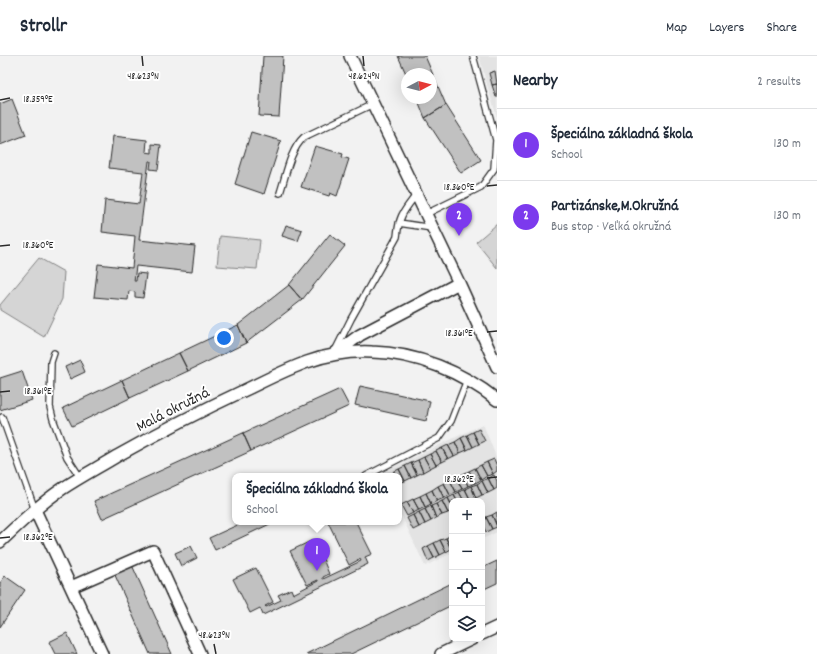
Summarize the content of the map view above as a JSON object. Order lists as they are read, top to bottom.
{
  "streets": {
    "street": ["Malá okružná"]
  },
  "north": "right",
  "page": {
    "header": "Strollr",
    "nav": ["Map", "Layers", "Share"],
    "heading": ["Nearby", "2 results"],
    "list": [
      {
        "mark": "1",
        "name": "Špeciálna základná škola",
        "note": "School",
        "value": "130 m"
      },
      {
        "mark": "2",
        "name": "Partizánske,M.Okružná",
        "note": "Bus stop · Veľká okružná",
        "value": "130 m"
      }
    ],
    "pins": ["2", "1"],
    "popup": ["Špeciálna základná škola", "School"],
    "map_buttons": ["+", "−"]
  },
  "coordinates": [
    "48.623°N",
    "48.624°N",
    "18.359°E",
    "18.360°E",
    "18.361°E",
    "18.362°E"
  ]
}
